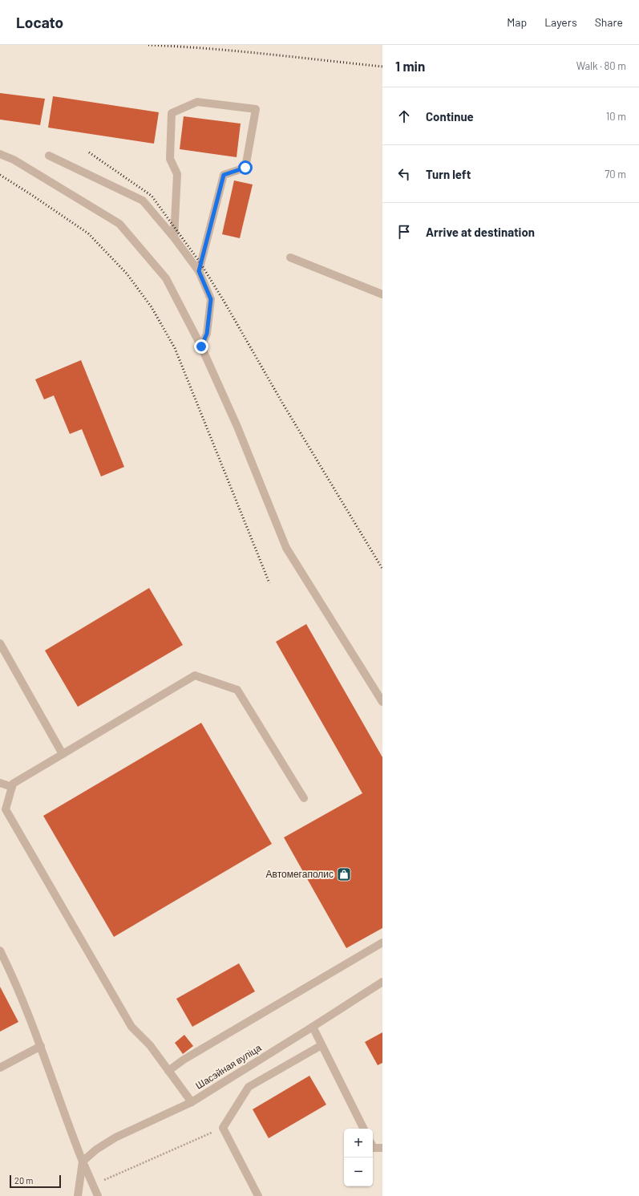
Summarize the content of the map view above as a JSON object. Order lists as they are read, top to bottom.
{
  "streets": {
    "street": ["Шасэйная вуліца"]
  },
  "places": {
    "shop": ["Автомегаполис"]
  },
  "scale_bar": "20 m",
  "page": {
    "header": "Locato",
    "nav": ["Map", "Layers", "Share"],
    "heading": ["1 min", "Walk · 80 m"],
    "list": [
      ["Continue", "10 m"],
      ["Turn left", "70 m"],
      "Arrive at destination"
    ],
    "map_buttons": ["+", "−"],
    "scale": "20 m"
  }
}
